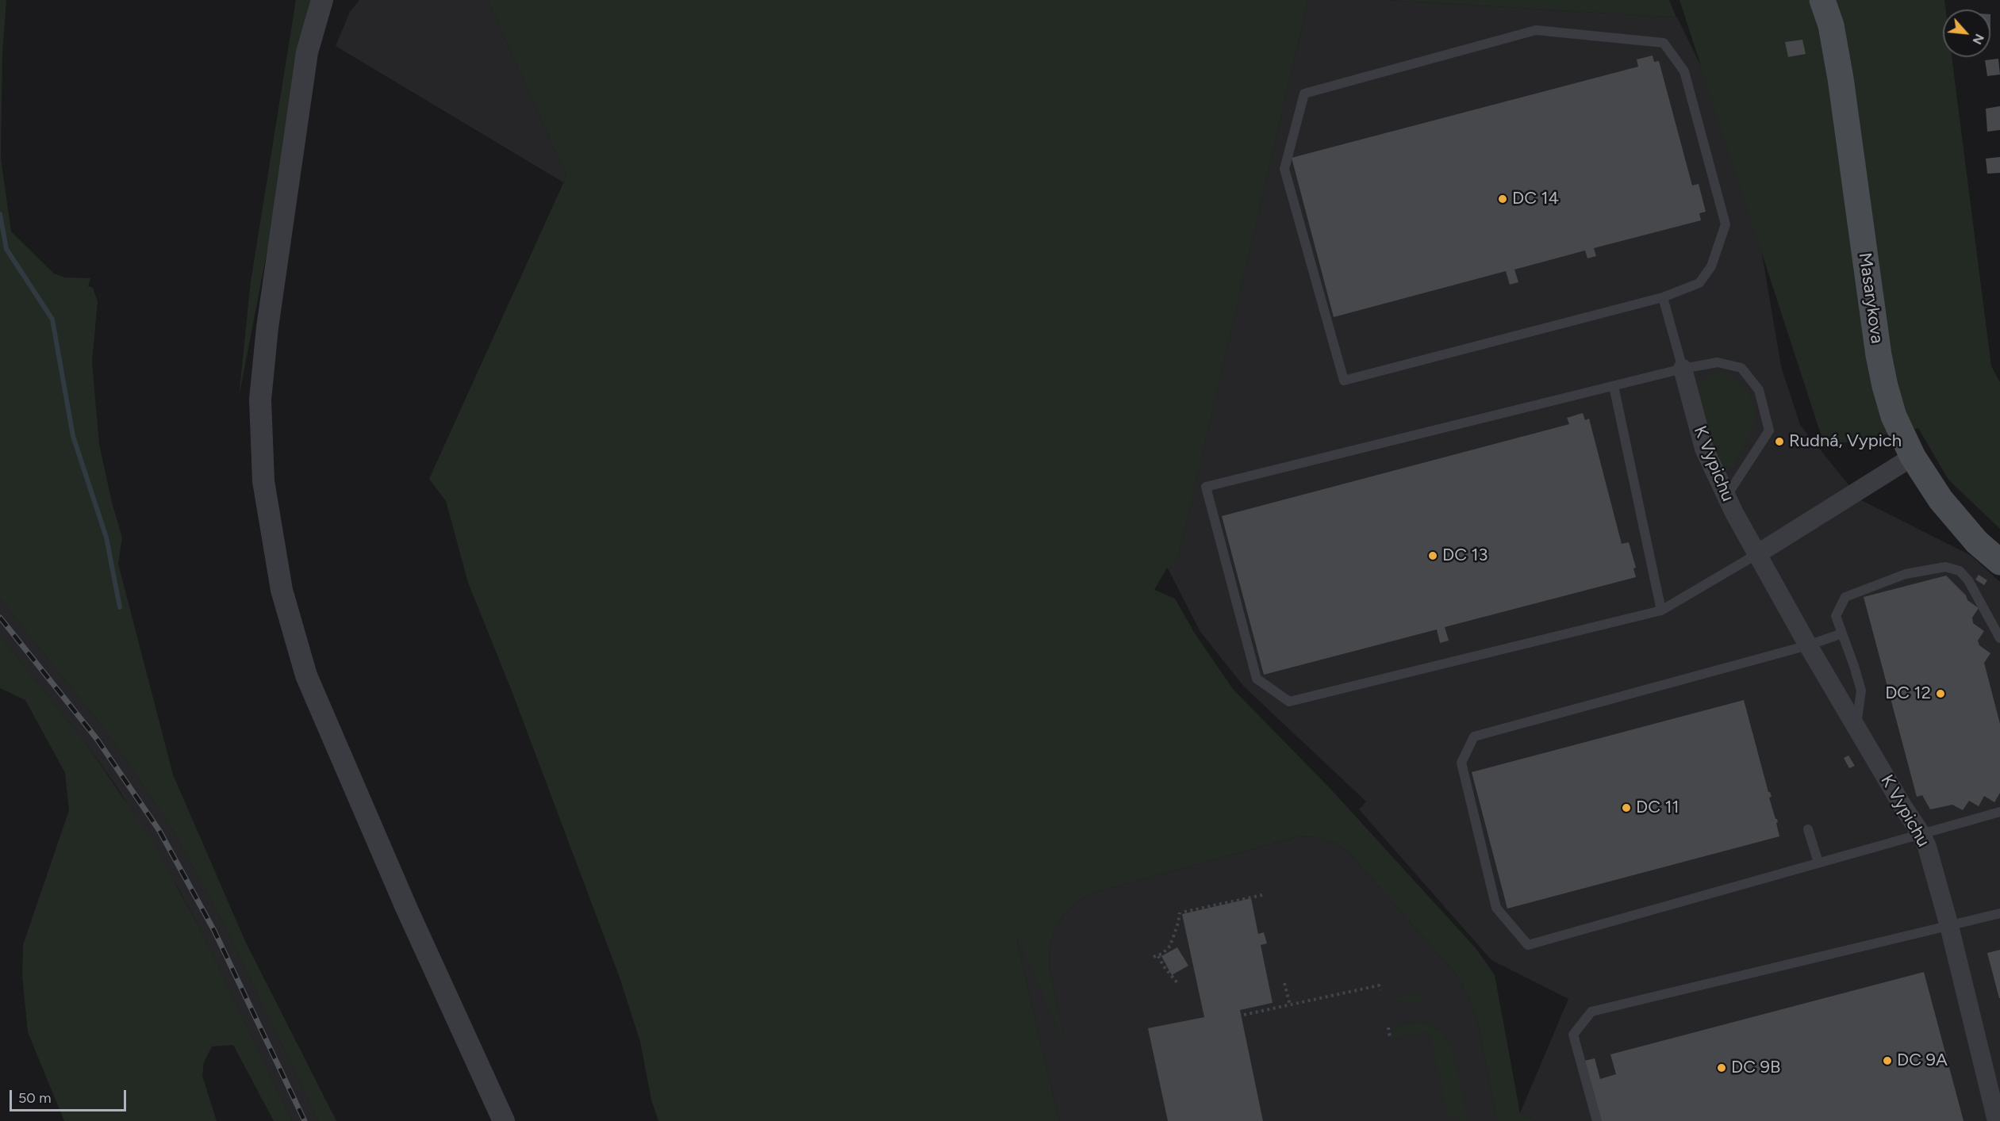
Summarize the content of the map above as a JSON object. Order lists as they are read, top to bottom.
{
  "streets": {
    "main road": ["Masarykova"],
    "street": ["K Vypichu"]
  },
  "places": [
    "DC 14",
    "Rudná, Vypich",
    "DC 13",
    "DC 12",
    "DC 11",
    "DC 9A",
    "DC 9B"
  ],
  "scale_bar": "50 m",
  "north": "bottom right"
}
